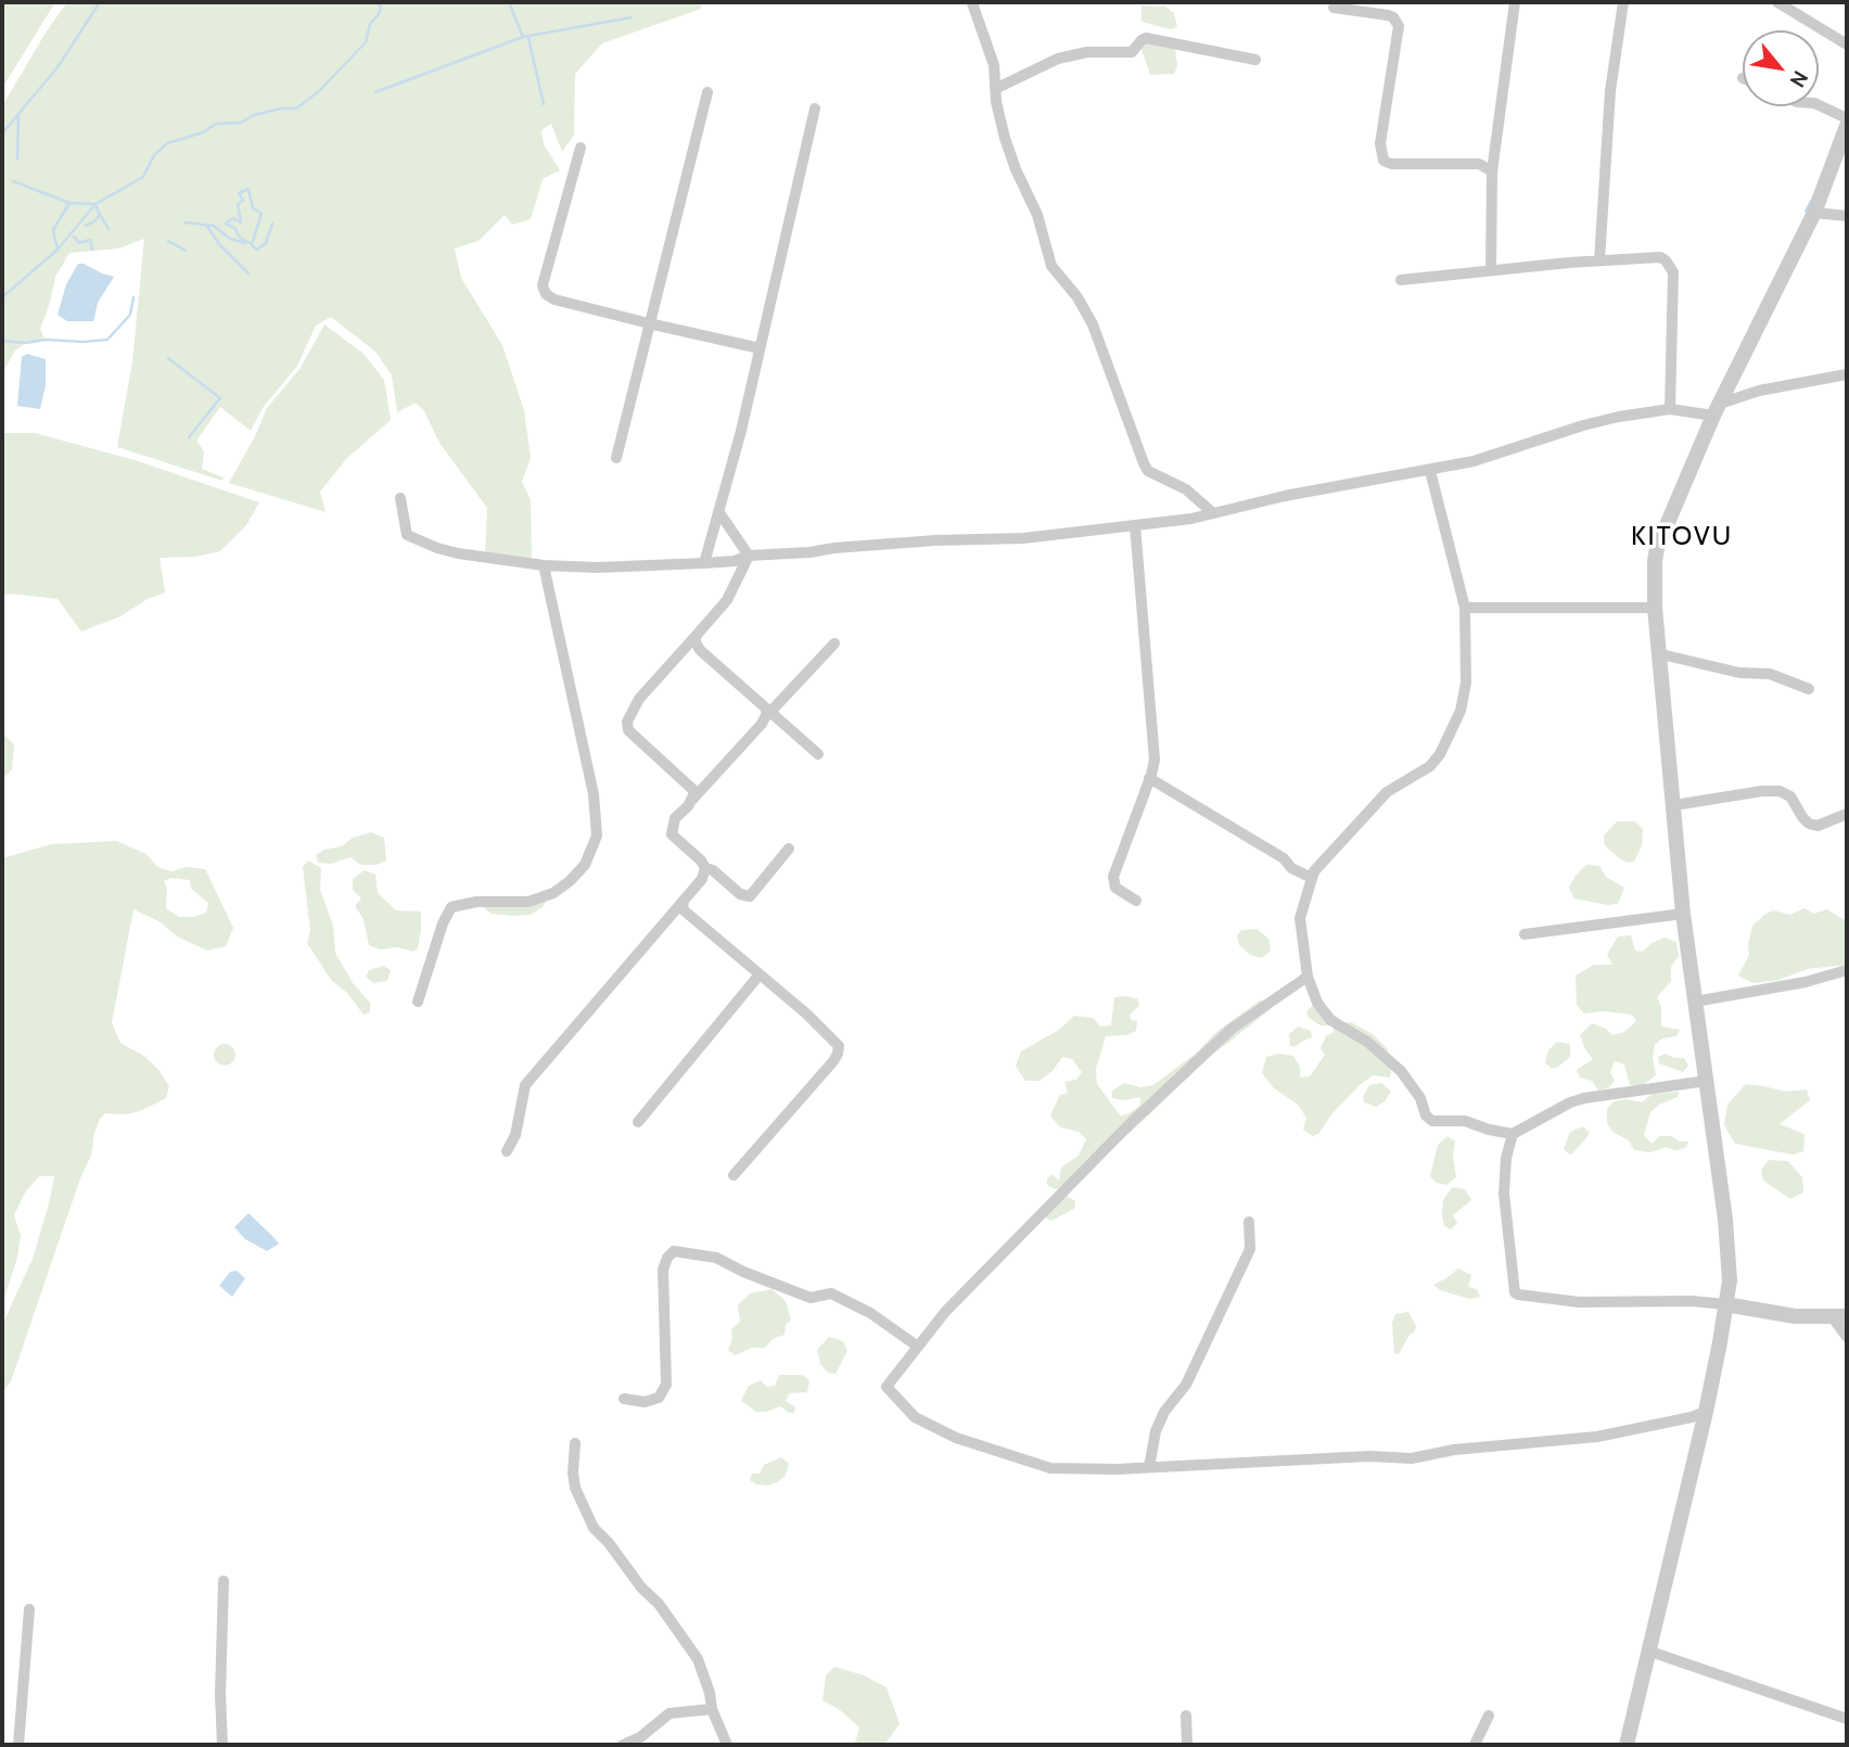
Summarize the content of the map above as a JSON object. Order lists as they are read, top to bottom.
{
  "districts": ["KITOVU"],
  "north": "bottom right"
}
